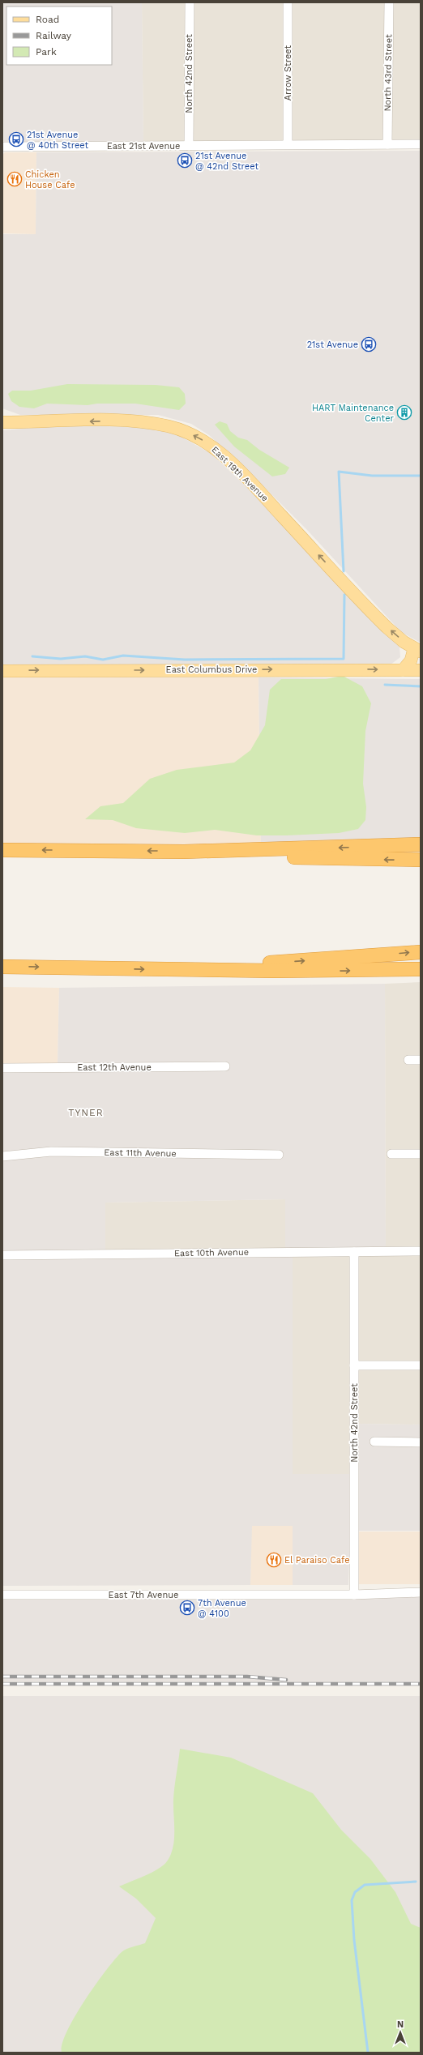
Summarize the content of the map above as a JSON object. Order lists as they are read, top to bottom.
{
  "streets": {
    "main road": ["East 19th Avenue", "East Columbus Drive"],
    "street": [
      "Arrow Street",
      "North 43rd Street",
      "North 42nd Street",
      "East 21st Avenue",
      "East 12th Avenue",
      "East 11th Avenue",
      "East 10th Avenue",
      "East 7th Avenue"
    ]
  },
  "crossings": [
    ["Arrow Street", "East 21st Avenue"],
    ["North 43rd Street", "East 21st Avenue"],
    ["North 42nd Street", "East 21st Avenue"],
    ["North 42nd Street", "East 10th Avenue"],
    ["North 42nd Street", "East 7th Avenue"]
  ],
  "one_way": ["East 19th Avenue", "East Columbus Drive"],
  "districts": ["TYNER"],
  "places": {
    "bus stop": [
      "21st Avenue @ 40th Street",
      "21st Avenue @ 42nd Street",
      "21st Avenue",
      "7th Avenue @ 4100"
    ],
    "restaurant": ["Chicken House Cafe", "El Paraiso Cafe"],
    "building": ["HART Maintenance Center"]
  },
  "legend": ["Road", "Railway", "Park"],
  "north": "top"
}
